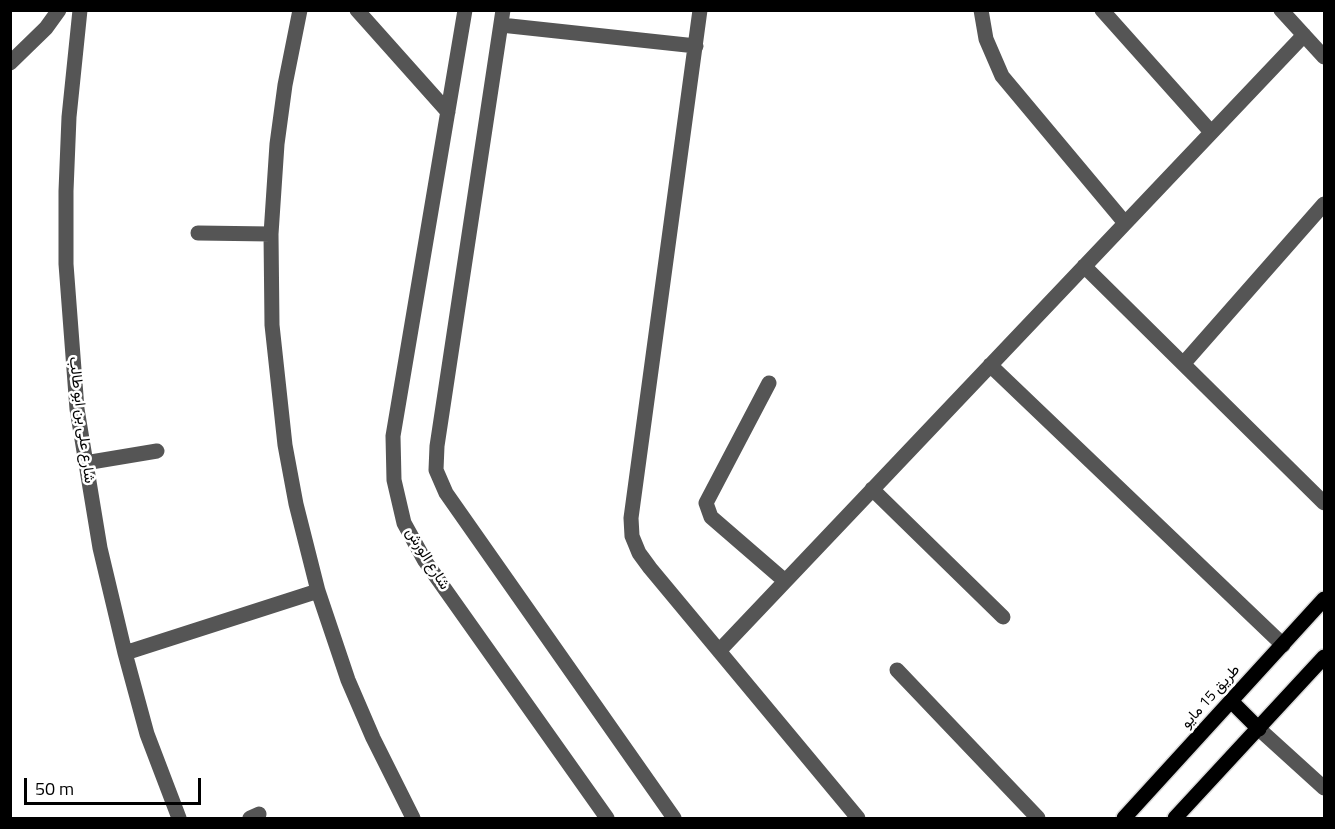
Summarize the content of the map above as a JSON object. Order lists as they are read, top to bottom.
{
  "streets": {
    "main road": ["طريق 15 مايو"],
    "street": ["شارع على بن ابو طالب", "شارع الورش"]
  },
  "scale_bar": "50 m"
}
